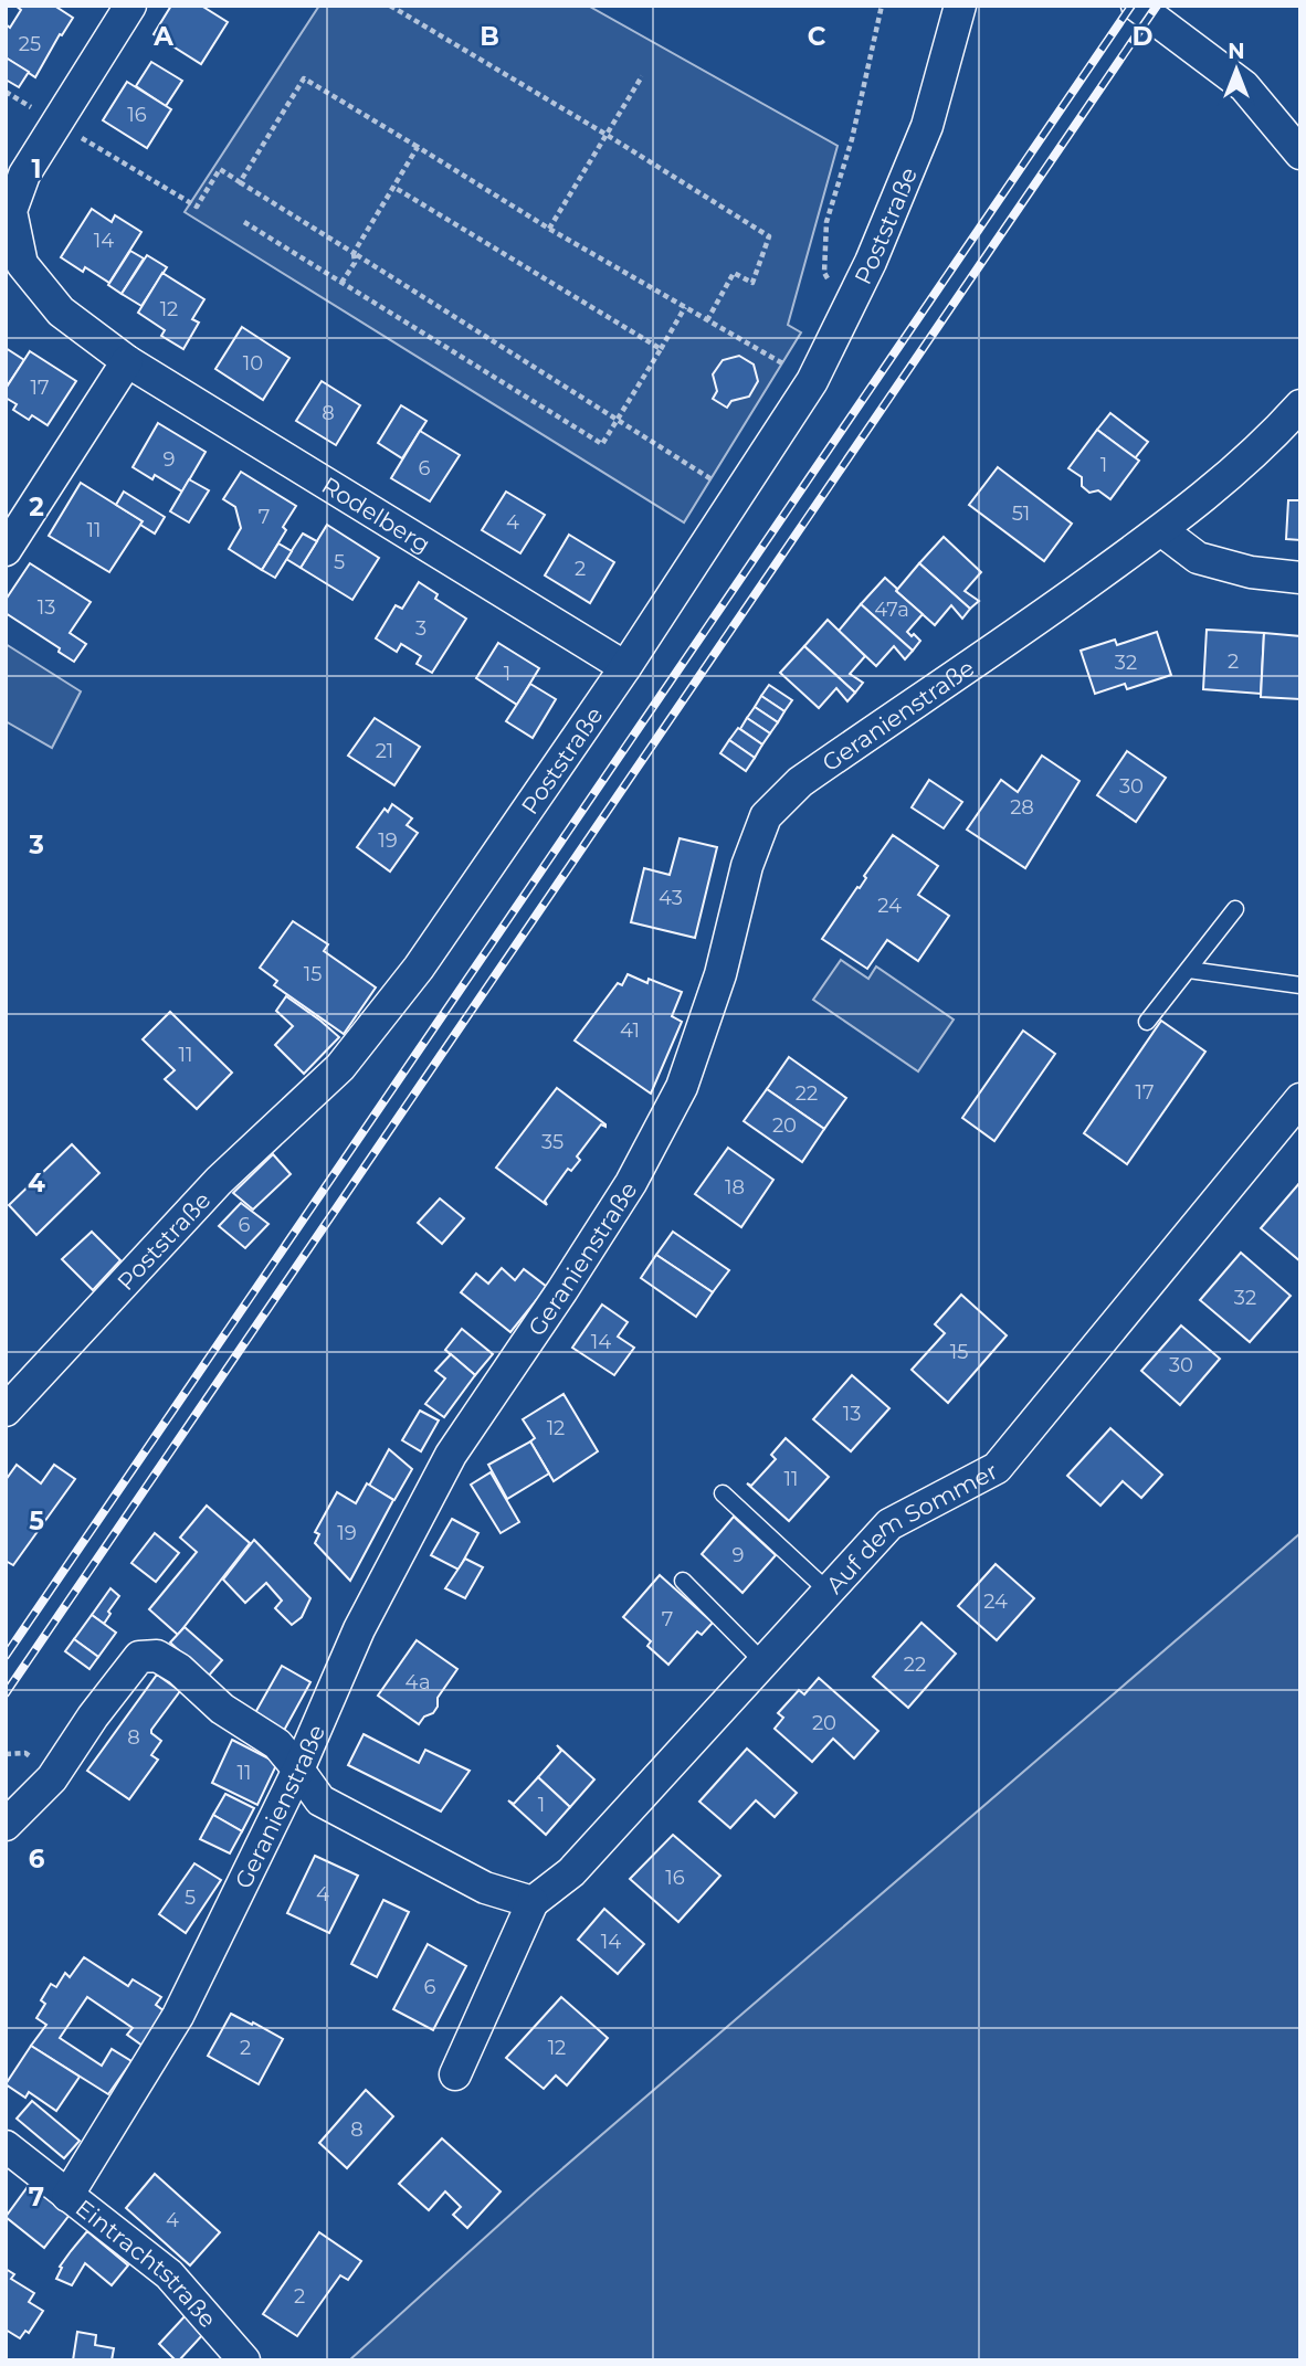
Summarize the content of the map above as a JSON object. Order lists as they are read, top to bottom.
{
  "streets": {
    "street": [
      "Poststraße",
      "Rodelberg",
      "Geranienstraße",
      "Auf dem Sommer",
      "Eintrachtstraße"
    ]
  },
  "crossings": [
    ["Poststraße", "Rodelberg"],
    ["Geranienstraße", "Eintrachtstraße"]
  ],
  "house_numbers": [
    "25",
    "16",
    "14",
    "12",
    "10",
    "17",
    "8",
    "9",
    "1",
    "6",
    "51",
    "7",
    "4",
    "11",
    "5",
    "2",
    "13",
    "47a",
    "3",
    "2",
    "32",
    "1",
    "21",
    "30",
    "28",
    "19",
    "43",
    "24",
    "15",
    "41",
    "11",
    "17",
    "22",
    "20",
    "35",
    "18",
    "6",
    "32",
    "14",
    "15",
    "30",
    "13",
    "12",
    "11",
    "19",
    "9",
    "24",
    "7",
    "22",
    "4a",
    "20",
    "8",
    "11",
    "1",
    "16",
    "4",
    "5",
    "14",
    "6",
    "2",
    "12",
    "8",
    "4",
    "2"
  ],
  "north": "top",
  "grid": {
    "columns": [
      "A",
      "B",
      "C",
      "D"
    ],
    "rows": [
      "1",
      "2",
      "3",
      "4",
      "5",
      "6",
      "7"
    ]
  }
}
